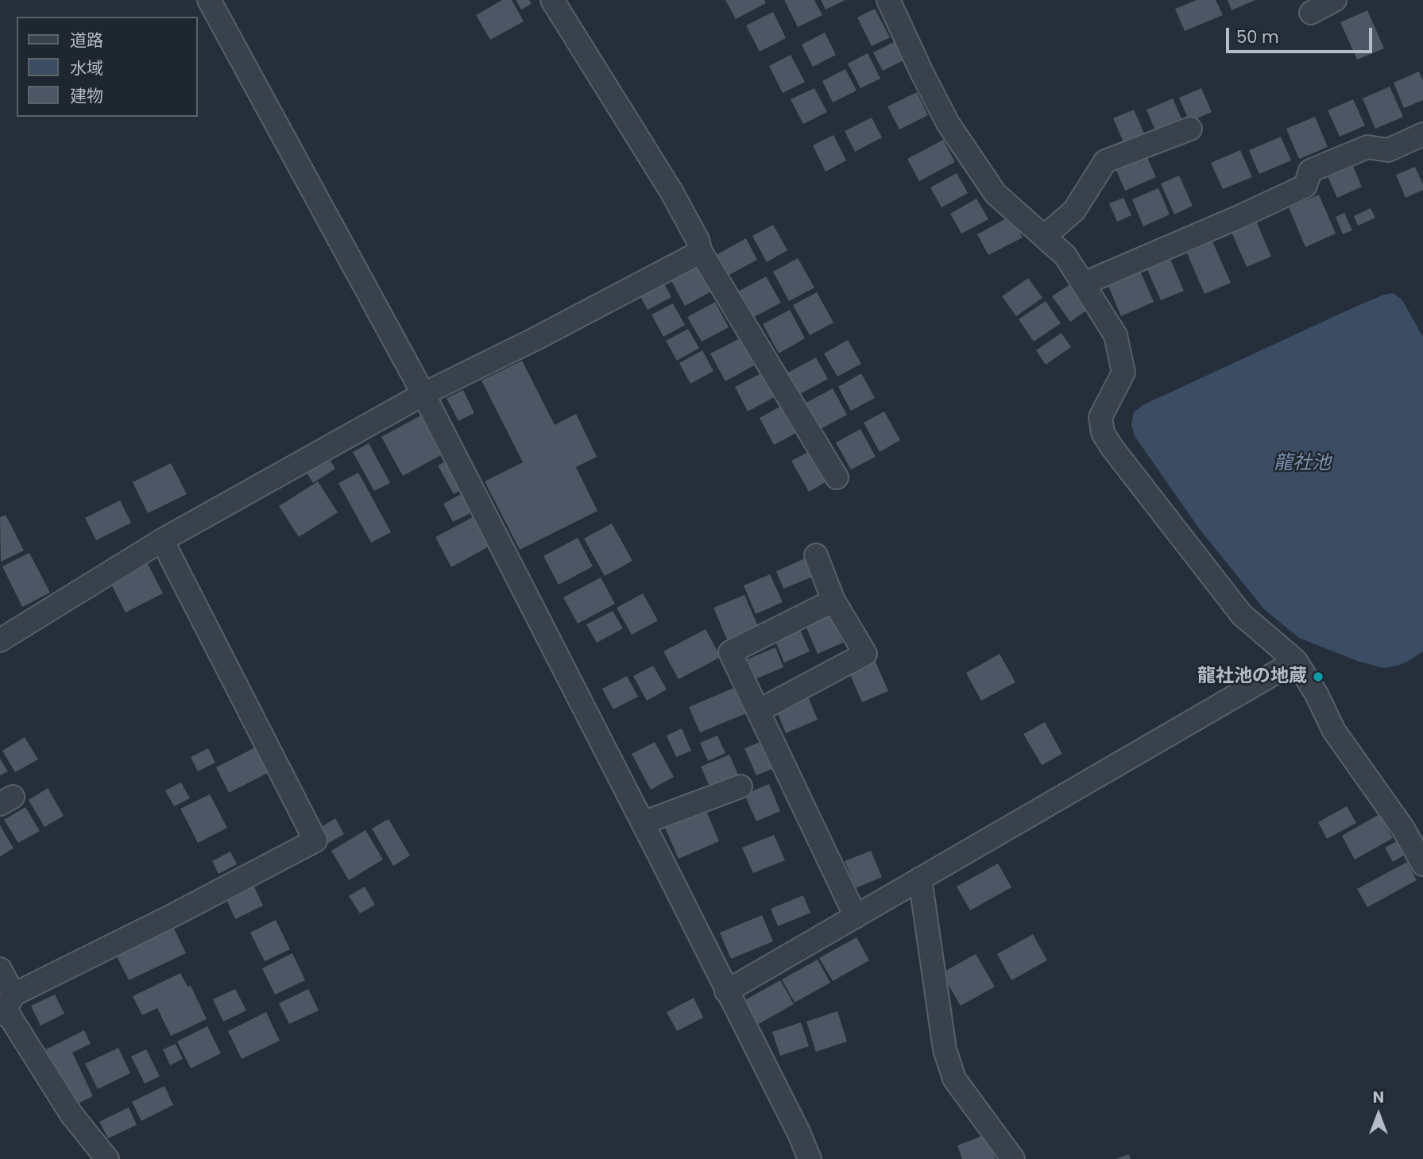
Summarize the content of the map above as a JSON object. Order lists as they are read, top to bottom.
{
  "water": ["龍社池"],
  "places": ["龍社池の地蔵"],
  "legend": ["道路", "水域", "建物"],
  "scale_bar": "50 m",
  "north": "top"
}
